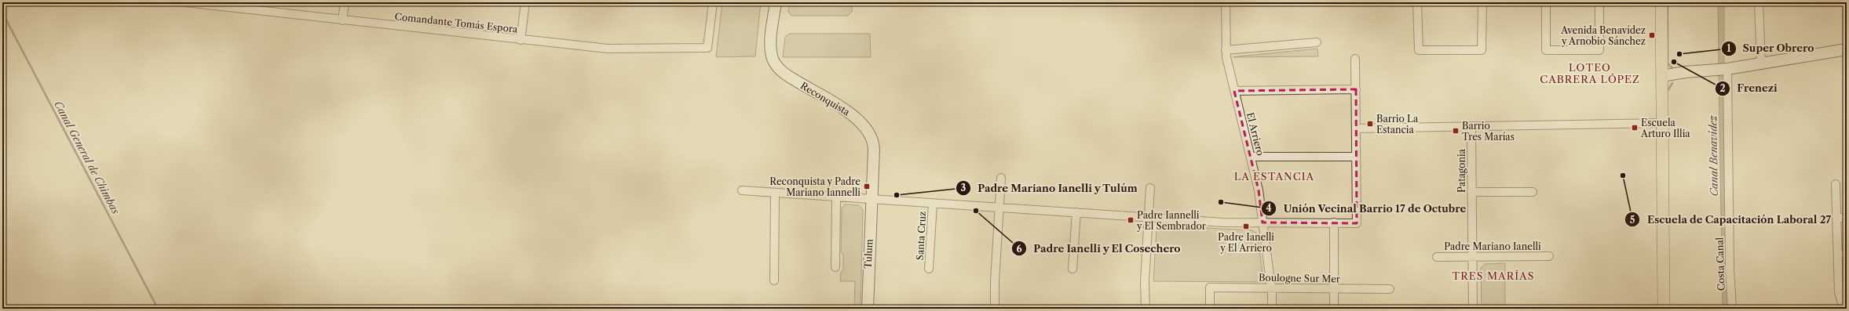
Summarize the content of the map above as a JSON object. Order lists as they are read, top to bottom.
{
  "streets": {
    "street": [
      "Comandante Tomás Espora",
      "Reconquista",
      "El Arriero",
      "Patagonia",
      "Santa Cruz",
      "Padre Mariano Ianelli",
      "Tulum",
      "Costa Canal",
      "Boulogne Sur Mer"
    ]
  },
  "crossings": [
    ["Reconquista", "Tulum"],
    ["El Arriero", "Boulogne Sur Mer"],
    ["Patagonia", "Padre Mariano Ianelli"]
  ],
  "districts": ["LOTEO CABRERA LÓPEZ", "LA ESTANCIA", "TRES MARÍAS"],
  "water": ["Canal Benavídez", "Canal General de Chimbas"],
  "places": {
    "transit": [
      "Avenida Benavídez y Arnobio Sánchez",
      "Barrio La Estancia",
      "Escuela Arturo Illia",
      "Barrio Tres Marías",
      "Reconquista y Padre Mariano Iannelli",
      "Padre Iannelli y El Sembrador",
      "Padre Ianelli y El Arriero"
    ],
    "other": [
      "Super Obrero",
      "Frenezi",
      "Escuela de Capacitación Laboral 27",
      "Padre Mariano Ianelli y Tulúm",
      "Unión Vecinal Barrio 17 de Octubre",
      "Padre Ianelli y El Cosechero"
    ]
  }
}
